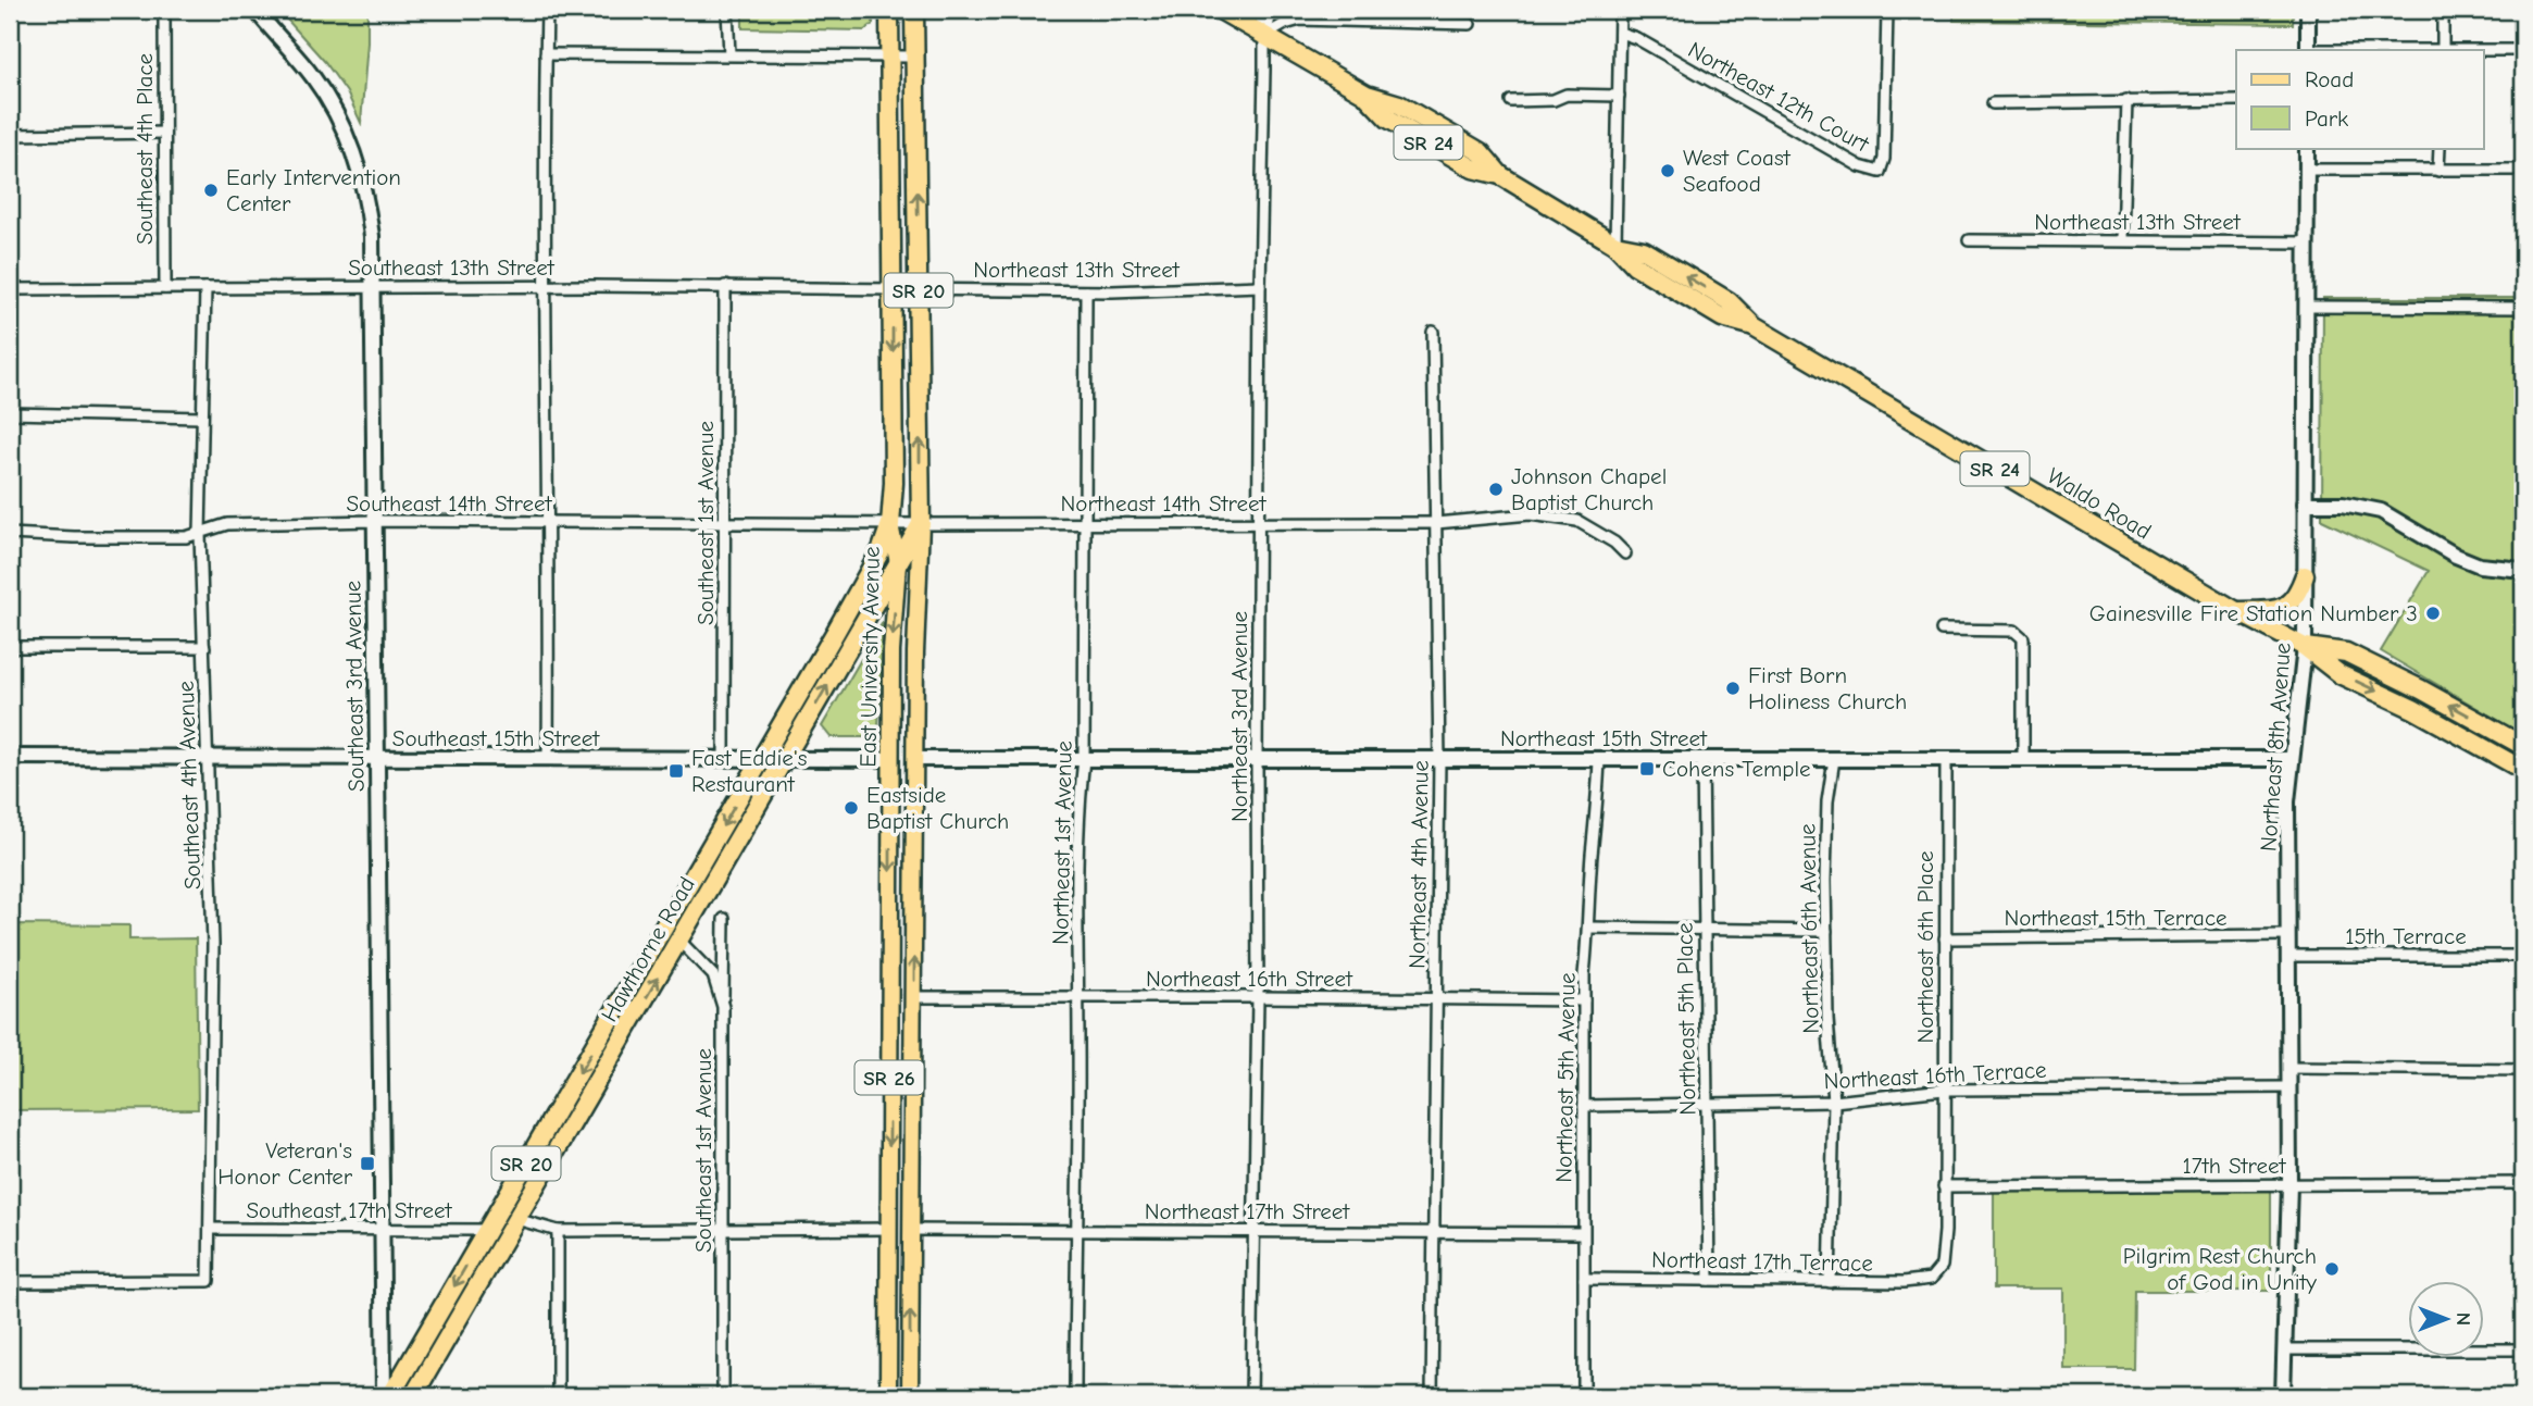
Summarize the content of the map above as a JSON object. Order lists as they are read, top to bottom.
{
  "streets": {
    "highway": [
      "SR 24",
      "SR 20",
      "Waldo Road",
      "East University Avenue",
      "Hawthorne Road"
    ],
    "main road": ["SR 26"],
    "street": [
      "Northeast 12th Court",
      "Southeast 4th Place",
      "Northeast 13th Street",
      "Southeast 13th Street",
      "Southeast 14th Street",
      "Northeast 14th Street",
      "Southeast 1st Avenue",
      "Southeast 3rd Avenue",
      "Northeast 3rd Avenue",
      "Southeast 15th Street",
      "Northeast 15th Street",
      "Northeast 8th Avenue",
      "Southeast 4th Avenue",
      "Northeast 1st Avenue",
      "Northeast 4th Avenue",
      "Northeast 15th Terrace",
      "Northeast 6th Avenue",
      "15th Terrace",
      "Northeast 6th Place",
      "Northeast 16th Street",
      "Northeast 5th Place",
      "Northeast 16th Terrace",
      "Northeast 5th Avenue",
      "17th Street",
      "Southeast 17th Street",
      "Northeast 17th Street",
      "Northeast 17th Terrace"
    ]
  },
  "crossings": [
    ["Southeast 4th Place", "Southeast 13th Street"],
    ["Northeast 13th Street", "Southeast 13th Street"],
    ["Northeast 13th Street", "East University Avenue"],
    ["Northeast 13th Street", "Northeast 3rd Avenue"],
    ["Northeast 13th Street", "Northeast 8th Avenue"],
    ["Northeast 13th Street", "Northeast 1st Avenue"],
    ["Southeast 13th Street", "Southeast 1st Avenue"],
    ["Southeast 13th Street", "East University Avenue"],
    ["Southeast 13th Street", "Southeast 3rd Avenue"],
    ["Southeast 13th Street", "Southeast 4th Avenue"],
    ["Southeast 14th Street", "Northeast 14th Street"],
    ["Southeast 14th Street", "Southeast 1st Avenue"],
    ["Southeast 14th Street", "East University Avenue"],
    ["Southeast 14th Street", "Southeast 3rd Avenue"],
    ["Southeast 14th Street", "Southeast 4th Avenue"],
    ["Southeast 14th Street", "Hawthorne Road"],
    ["Northeast 14th Street", "East University Avenue"],
    ["Northeast 14th Street", "Northeast 3rd Avenue"],
    ["Northeast 14th Street", "Northeast 1st Avenue"],
    ["Northeast 14th Street", "Northeast 4th Avenue"],
    ["Northeast 14th Street", "Hawthorne Road"],
    ["Waldo Road", "Northeast 3rd Avenue"],
    ["Waldo Road", "Northeast 8th Avenue"],
    ["Southeast 1st Avenue", "Southeast 15th Street"],
    ["Southeast 1st Avenue", "Hawthorne Road"],
    ["East University Avenue", "Southeast 15th Street"],
    ["East University Avenue", "Northeast 15th Street"],
    ["East University Avenue", "Hawthorne Road"],
    ["East University Avenue", "Northeast 16th Street"],
    ["East University Avenue", "Northeast 17th Street"],
    ["Southeast 3rd Avenue", "Southeast 15th Street"],
    ["Southeast 3rd Avenue", "Southeast 17th Street"],
    ["Northeast 3rd Avenue", "Northeast 15th Street"],
    ["Northeast 3rd Avenue", "Northeast 16th Street"],
    ["Northeast 3rd Avenue", "Northeast 17th Street"],
    ["Southeast 15th Street", "Southeast 4th Avenue"],
    ["Southeast 15th Street", "Hawthorne Road"],
    ["Northeast 15th Street", "Northeast 8th Avenue"],
    ["Northeast 15th Street", "Northeast 1st Avenue"],
    ["Northeast 15th Street", "Northeast 4th Avenue"],
    ["Northeast 15th Street", "Northeast 6th Avenue"],
    ["Northeast 15th Street", "Northeast 6th Place"],
    ["Northeast 15th Street", "Northeast 5th Place"],
    ["Northeast 15th Street", "Northeast 5th Avenue"],
    ["Northeast 8th Avenue", "Northeast 15th Terrace"],
    ["Northeast 8th Avenue", "15th Terrace"],
    ["Northeast 8th Avenue", "Northeast 16th Terrace"],
    ["Northeast 8th Avenue", "17th Street"],
    ["Southeast 4th Avenue", "Southeast 17th Street"],
    ["Northeast 1st Avenue", "Northeast 16th Street"],
    ["Northeast 1st Avenue", "Northeast 17th Street"],
    ["Northeast 4th Avenue", "Northeast 16th Street"],
    ["Northeast 4th Avenue", "Northeast 17th Street"],
    ["Northeast 15th Terrace", "Northeast 6th Place"],
    ["Northeast 6th Avenue", "Northeast 16th Terrace"],
    ["Northeast 6th Avenue", "Northeast 17th Terrace"],
    ["Northeast 6th Place", "Northeast 16th Terrace"],
    ["Northeast 6th Place", "17th Street"],
    ["Northeast 6th Place", "Northeast 17th Terrace"],
    ["Hawthorne Road", "Southeast 17th Street"],
    ["Northeast 16th Street", "Northeast 5th Avenue"],
    ["Northeast 5th Place", "Northeast 16th Terrace"],
    ["Northeast 5th Place", "Northeast 17th Terrace"],
    ["Northeast 16th Terrace", "Northeast 5th Avenue"],
    ["Northeast 5th Avenue", "Northeast 17th Street"],
    ["Northeast 5th Avenue", "Northeast 17th Terrace"]
  ],
  "places": {
    "other": [
      "West Coast Seafood",
      "Early Intervention Center",
      "Johnson Chapel Baptist Church",
      "Gainesville Fire Station Number 3",
      "First Born Holiness Church",
      "Eastside Baptist Church",
      "Pilgrim Rest Church of God in Unity"
    ],
    "transit": ["Cohens Temple", "Fast Eddie's Restaurant", "Veteran's Honor Center"]
  },
  "legend": ["Road", "Park"],
  "north": "right"
}
